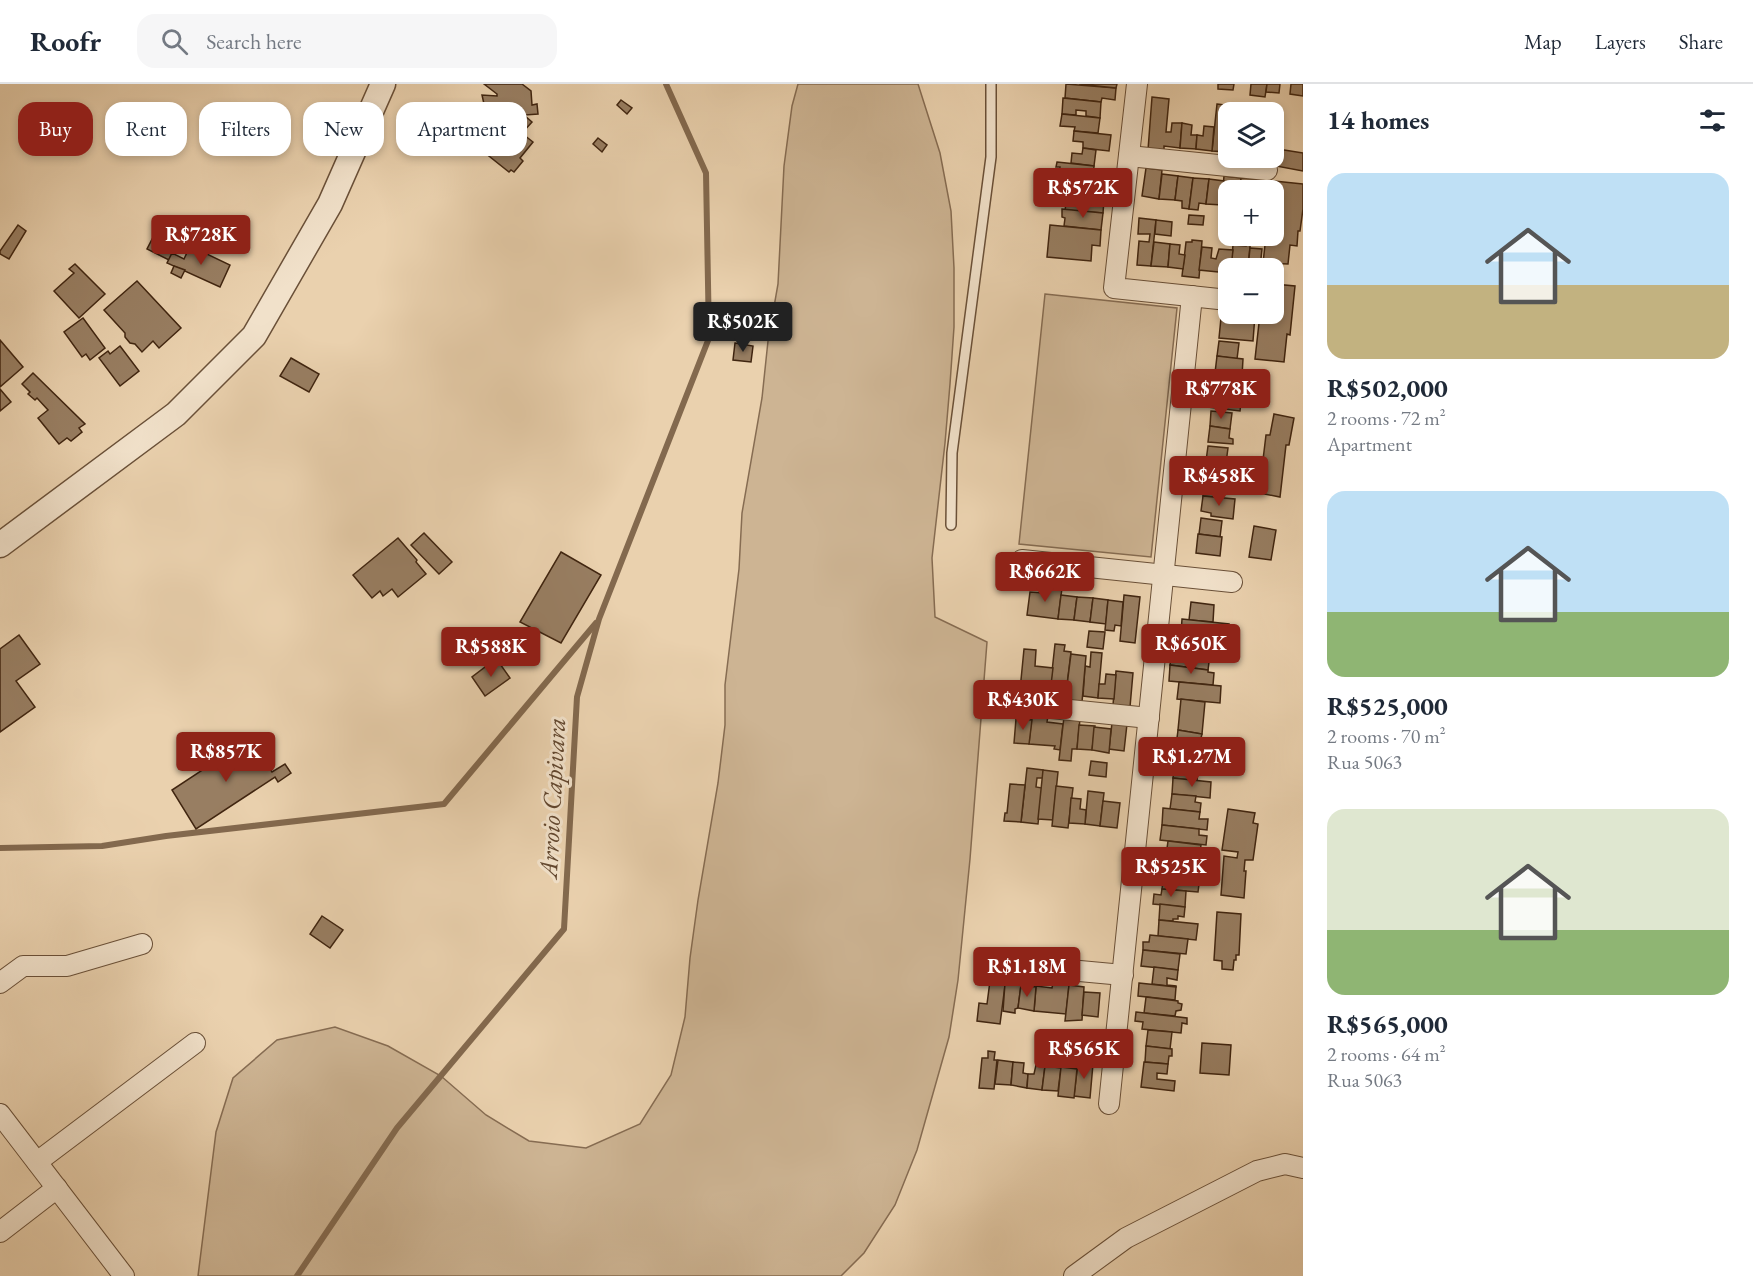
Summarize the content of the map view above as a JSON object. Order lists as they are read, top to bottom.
{
  "water": ["Arroio Capivara"],
  "page": {
    "header": "Roofr",
    "search": "Search here",
    "nav": ["Map", "Layers", "Share"],
    "heading": "14 homes",
    "map_buttons": ["+", "−"],
    "chip": [
      "Buy",
      "Rent",
      "Filters",
      "New",
      "Apartment"
    ],
    "list": [
      {
        "name": "R$502,000",
        "note": "2 rooms · 72 m² · Apartment"
      },
      {
        "name": "R$525,000",
        "note": "2 rooms · 70 m² · Rua 5063"
      },
      {
        "name": "R$565,000",
        "note": "2 rooms · 64 m² · Rua 5063"
      }
    ],
    "price": [
      "R$572K",
      "R$728K",
      "R$502K",
      "R$778K",
      "R$458K",
      "R$662K",
      "R$650K",
      "R$588K",
      "R$430K",
      "R$857K",
      "R$1.27M",
      "R$525K",
      "R$1.18M",
      "R$565K"
    ]
  }
}
